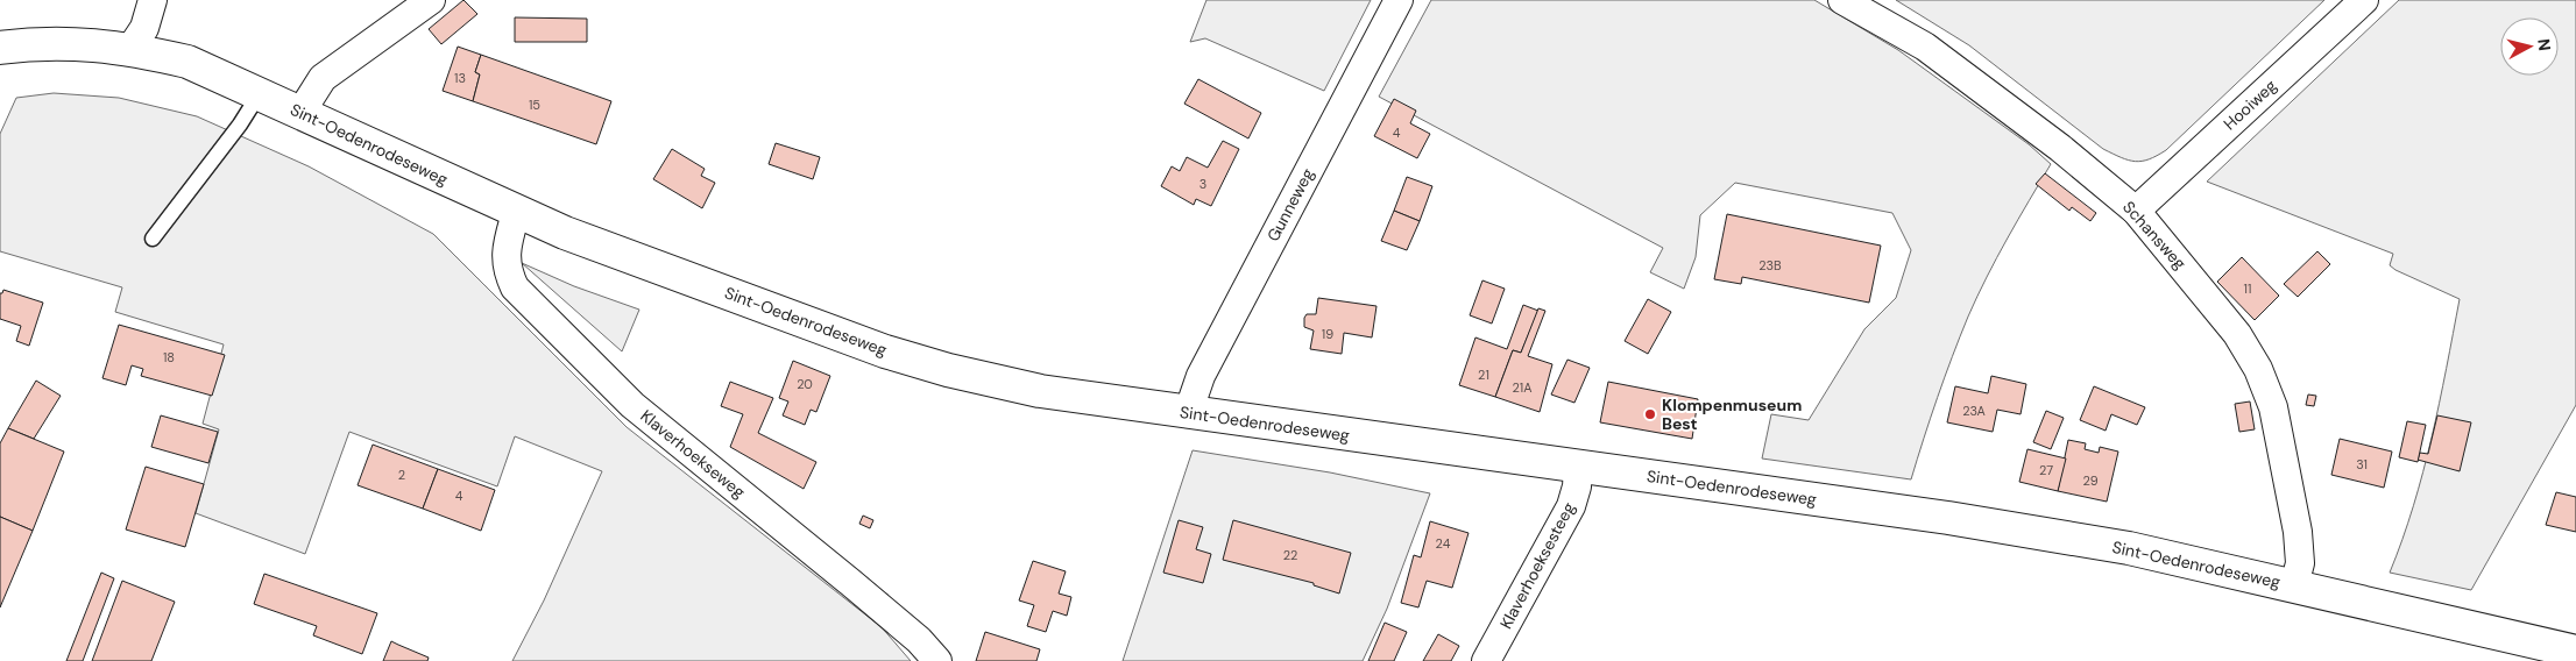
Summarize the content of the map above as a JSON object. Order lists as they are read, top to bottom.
{
  "streets": {
    "street": [
      "Hooiweg",
      "Sint-Oedenrodeseweg",
      "Gunneweg",
      "Schansweg",
      "Klaverhoekseweg",
      "Klaverhoeksesteeg"
    ]
  },
  "crossings": [
    ["Hooiweg", "Schansweg"],
    ["Sint-Oedenrodeseweg", "Gunneweg"],
    ["Sint-Oedenrodeseweg", "Schansweg"],
    ["Sint-Oedenrodeseweg", "Klaverhoekseweg"],
    ["Sint-Oedenrodeseweg", "Klaverhoeksesteeg"]
  ],
  "places": ["Klompenmuseum Best"],
  "house_numbers": [
    "13",
    "15",
    "4",
    "3",
    "23B",
    "11",
    "19",
    "18",
    "21",
    "20",
    "21A",
    "23A",
    "31",
    "27",
    "2",
    "29",
    "4",
    "24",
    "22"
  ],
  "north": "right"
}
